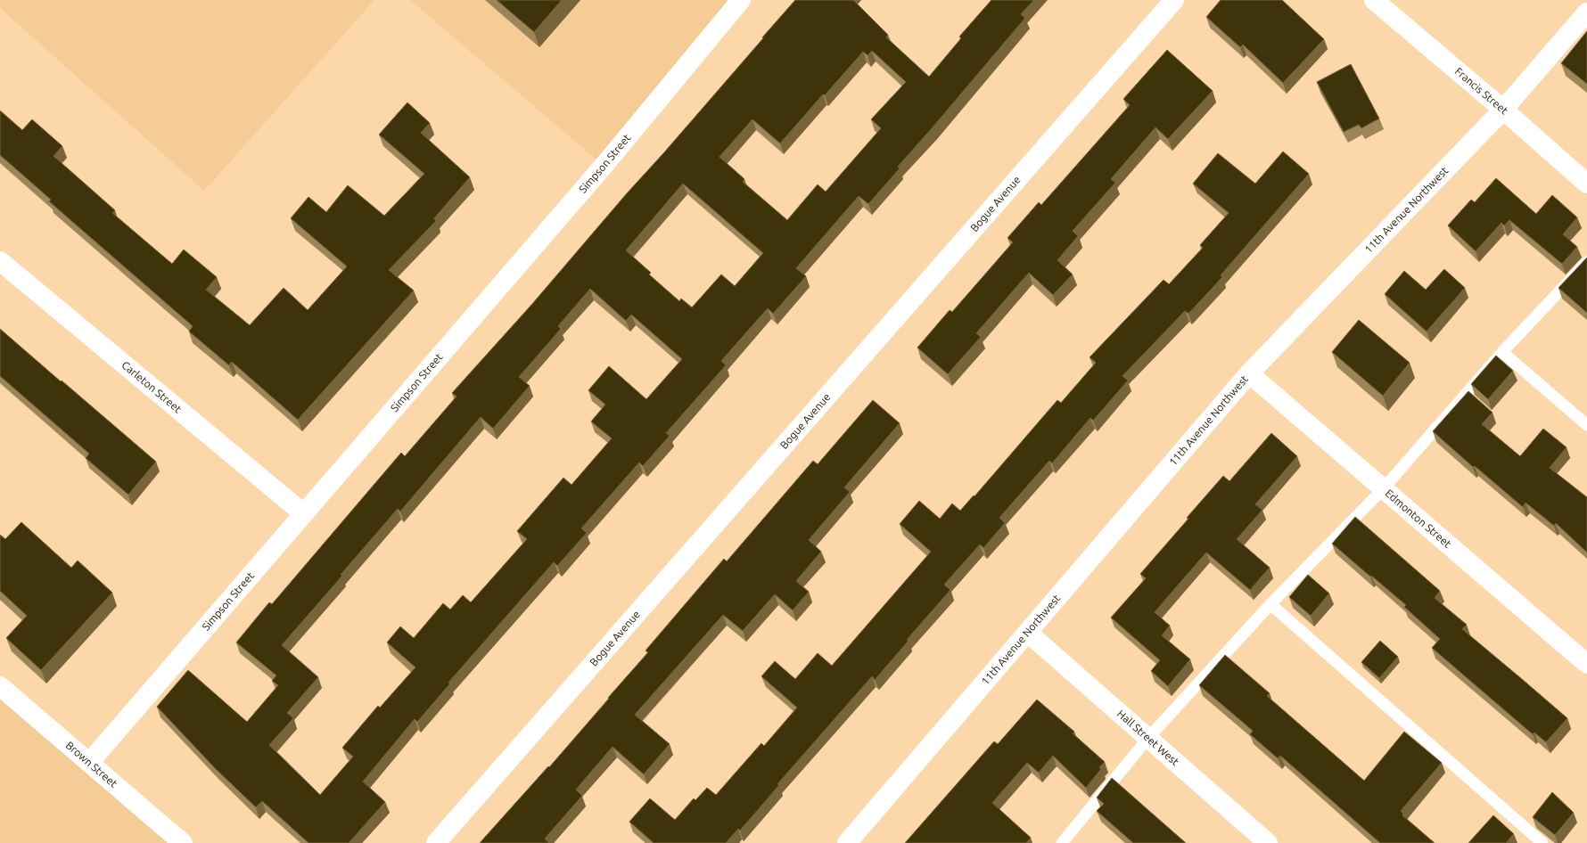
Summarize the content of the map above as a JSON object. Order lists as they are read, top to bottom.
{
  "streets": {
    "street": [
      "Francis Street",
      "Simpson Street",
      "Bogue Avenue",
      "11th Avenue Northwest",
      "Carleton Street",
      "Edmonton Street",
      "Hall Street West",
      "Brown Street"
    ]
  },
  "crossings": [
    ["Francis Street", "11th Avenue Northwest"],
    ["Simpson Street", "Carleton Street"],
    ["Simpson Street", "Brown Street"],
    ["11th Avenue Northwest", "Edmonton Street"],
    ["11th Avenue Northwest", "Hall Street West"]
  ]
}
